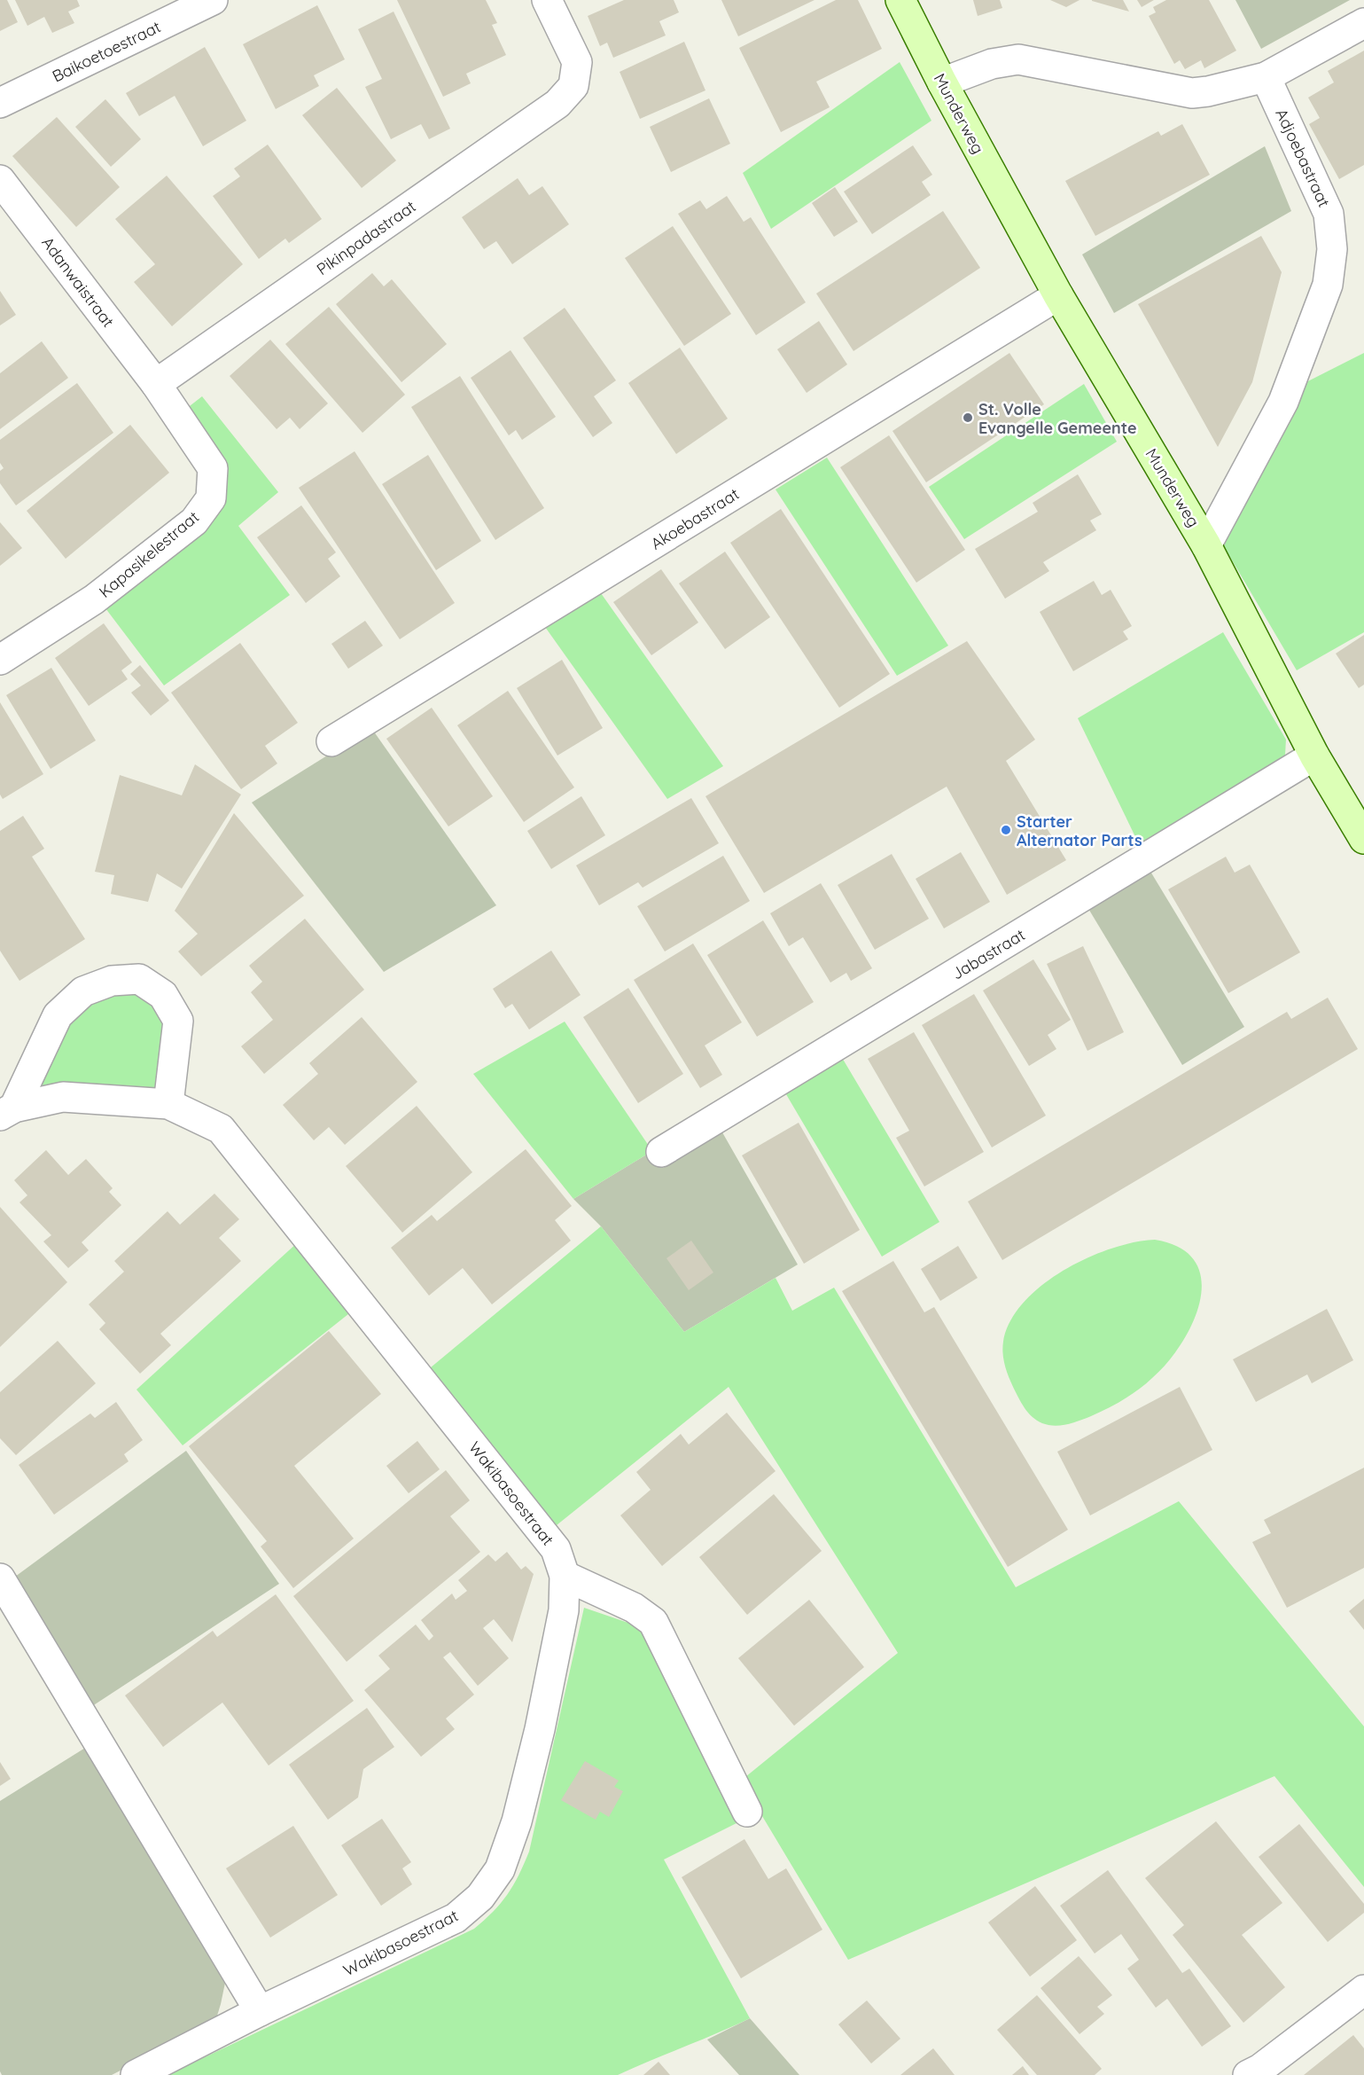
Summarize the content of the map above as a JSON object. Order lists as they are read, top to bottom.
{
  "streets": {
    "street": [
      "Baikoetoestraat",
      "Munderweg",
      "Adjoebastraat",
      "Pikinpadastraat",
      "Adanwaistraat",
      "Akoebastraat",
      "Kapasikelestraat",
      "Jabastraat",
      "Wakibasoestraat"
    ]
  },
  "crossings": [
    ["Munderweg", "Adjoebastraat"],
    ["Munderweg", "Akoebastraat"],
    ["Munderweg", "Jabastraat"],
    ["Pikinpadastraat", "Adanwaistraat"],
    ["Pikinpadastraat", "Kapasikelestraat"],
    ["Adanwaistraat", "Kapasikelestraat"]
  ],
  "places": ["St. Volle Evangelle Gemeente", "Starter Alternator Parts"]
}
